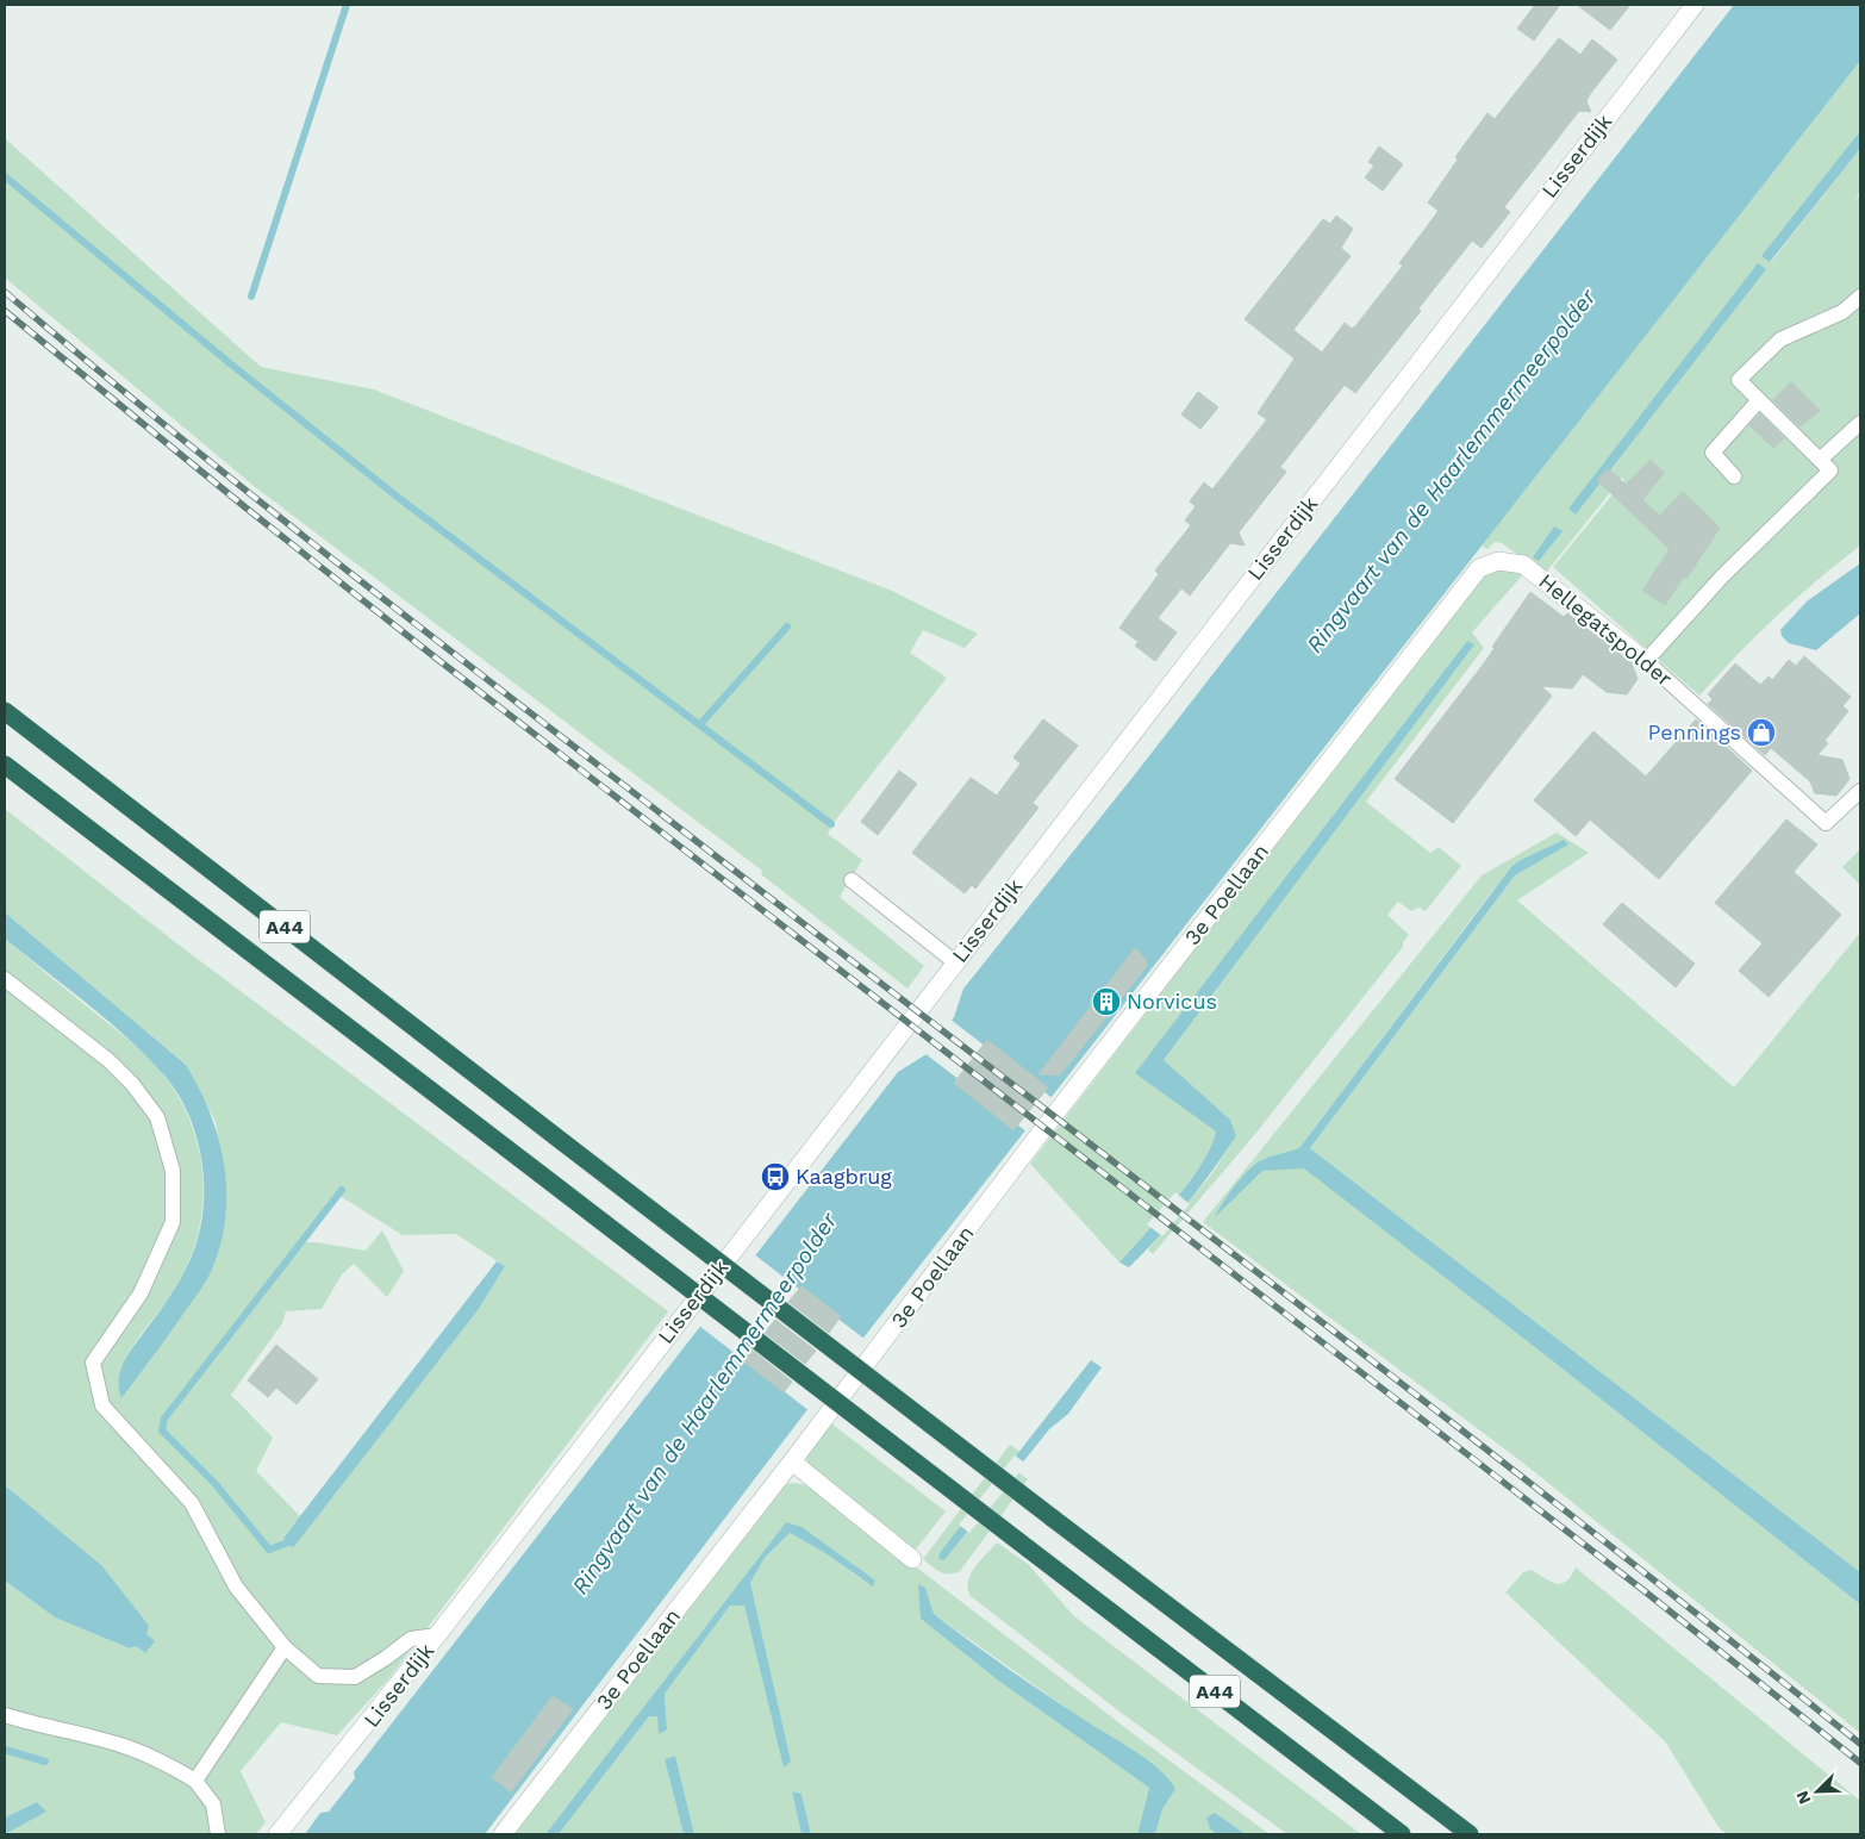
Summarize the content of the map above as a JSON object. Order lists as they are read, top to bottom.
{
  "streets": {
    "highway": ["A44"],
    "street": ["Lisserdijk", "Hellegatspolder", "3e Poellaan"]
  },
  "crossings": [
    ["Hellegatspolder", "3e Poellaan"]
  ],
  "water": ["Ringvaart van de Haarlemmermeerpolder"],
  "places": {
    "shop": ["Pennings"],
    "building": ["Norvicus"],
    "bus stop": ["Kaagbrug"]
  },
  "north": "bottom left"
}
